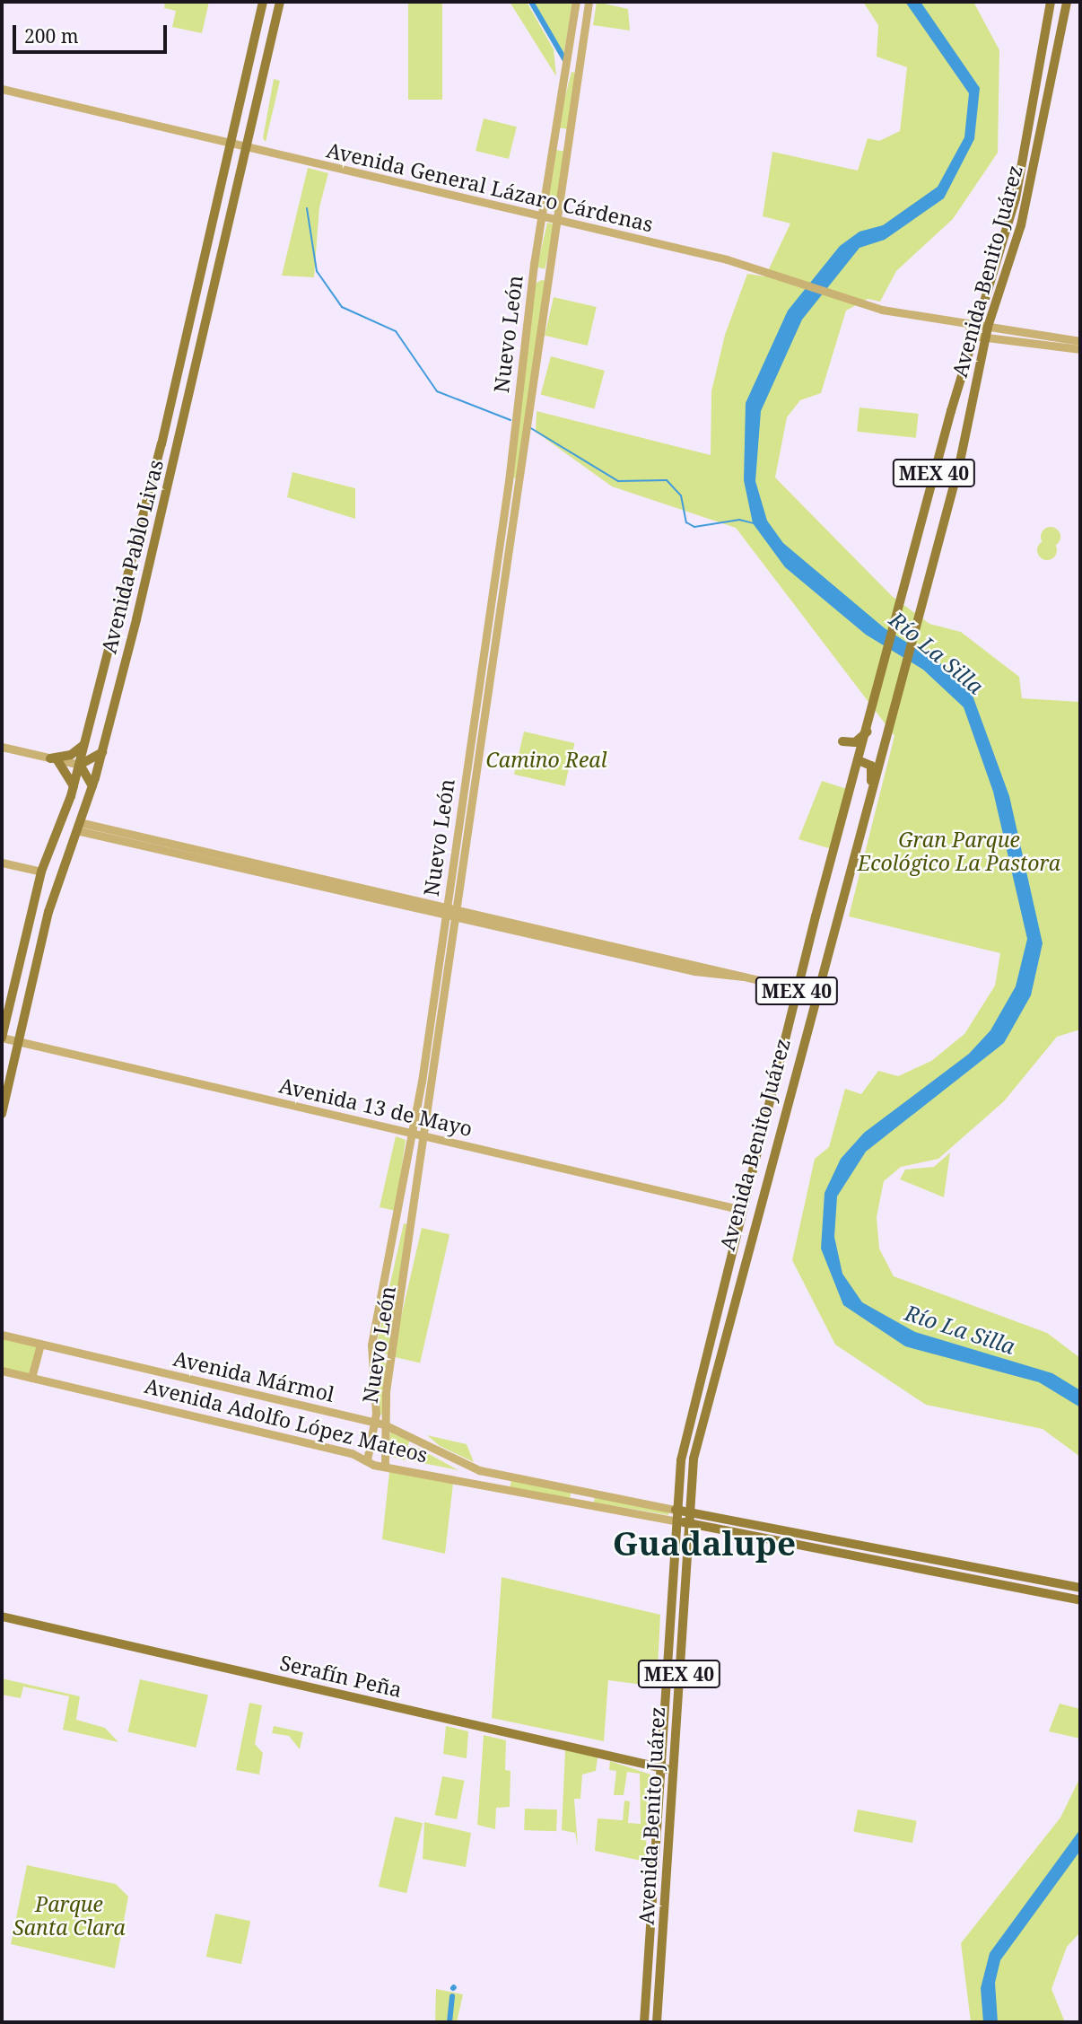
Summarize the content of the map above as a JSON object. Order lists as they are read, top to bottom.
{
  "streets": {
    "main road": [
      "Avenida Benito Juárez",
      "MEX 40",
      "Avenida Pablo Livas",
      "Serafín Peña"
    ],
    "street": [
      "Avenida General Lázaro Cárdenas",
      "Nuevo León",
      "Avenida 13 de Mayo",
      "Avenida Mármol",
      "Avenida Adolfo López Mateos"
    ]
  },
  "crossings": [
    ["Avenida General Lázaro Cárdenas", "Avenida Benito Juárez"],
    ["Avenida General Lázaro Cárdenas", "Nuevo León"],
    ["Avenida General Lázaro Cárdenas", "Avenida Pablo Livas"],
    ["Avenida Benito Juárez", "Avenida 13 de Mayo"],
    ["Avenida Benito Juárez", "Avenida Mármol"],
    ["Avenida Benito Juárez", "Avenida Adolfo López Mateos"],
    ["Avenida Benito Juárez", "Serafín Peña"],
    ["Nuevo León", "Avenida 13 de Mayo"],
    ["Nuevo León", "Avenida Mármol"],
    ["Nuevo León", "Avenida Adolfo López Mateos"],
    ["Avenida Pablo Livas", "Avenida 13 de Mayo"],
    ["Avenida Mármol", "Avenida Adolfo López Mateos"]
  ],
  "districts": ["Guadalupe"],
  "water": ["Río La Silla"],
  "parks": ["Camino Real", "Gran Parque Ecológico La Pastora", "Parque Santa Clara"],
  "scale_bar": "200 m"
}
